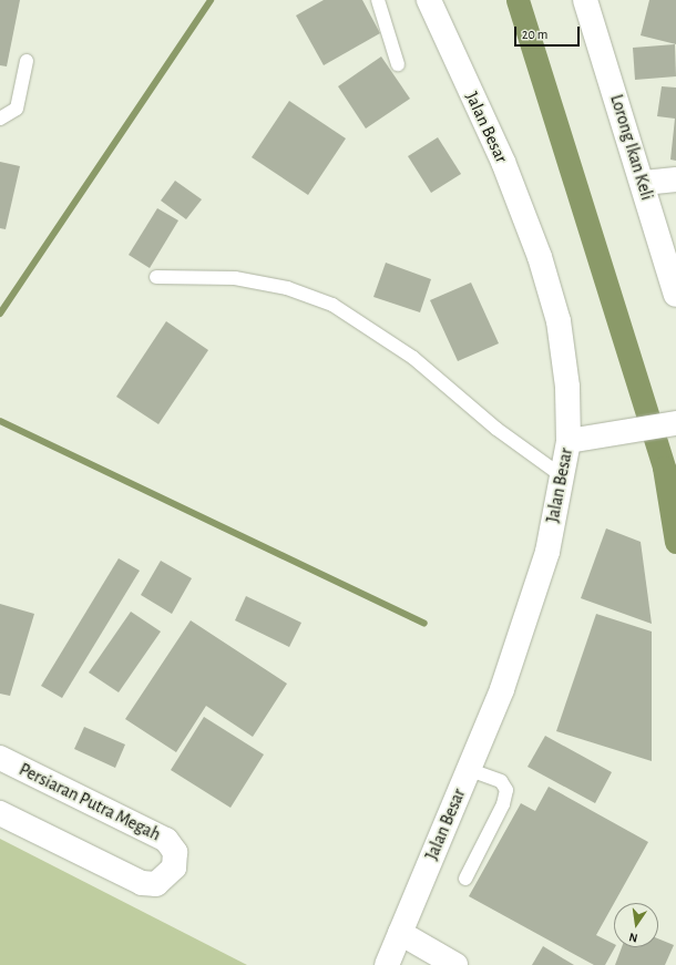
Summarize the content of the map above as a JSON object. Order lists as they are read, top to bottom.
{
  "streets": {
    "street": ["Jalan Besar", "Lorong Ikan Keli", "Persiaran Putra Megah"]
  },
  "scale_bar": "20 m",
  "north": "bottom"
}
